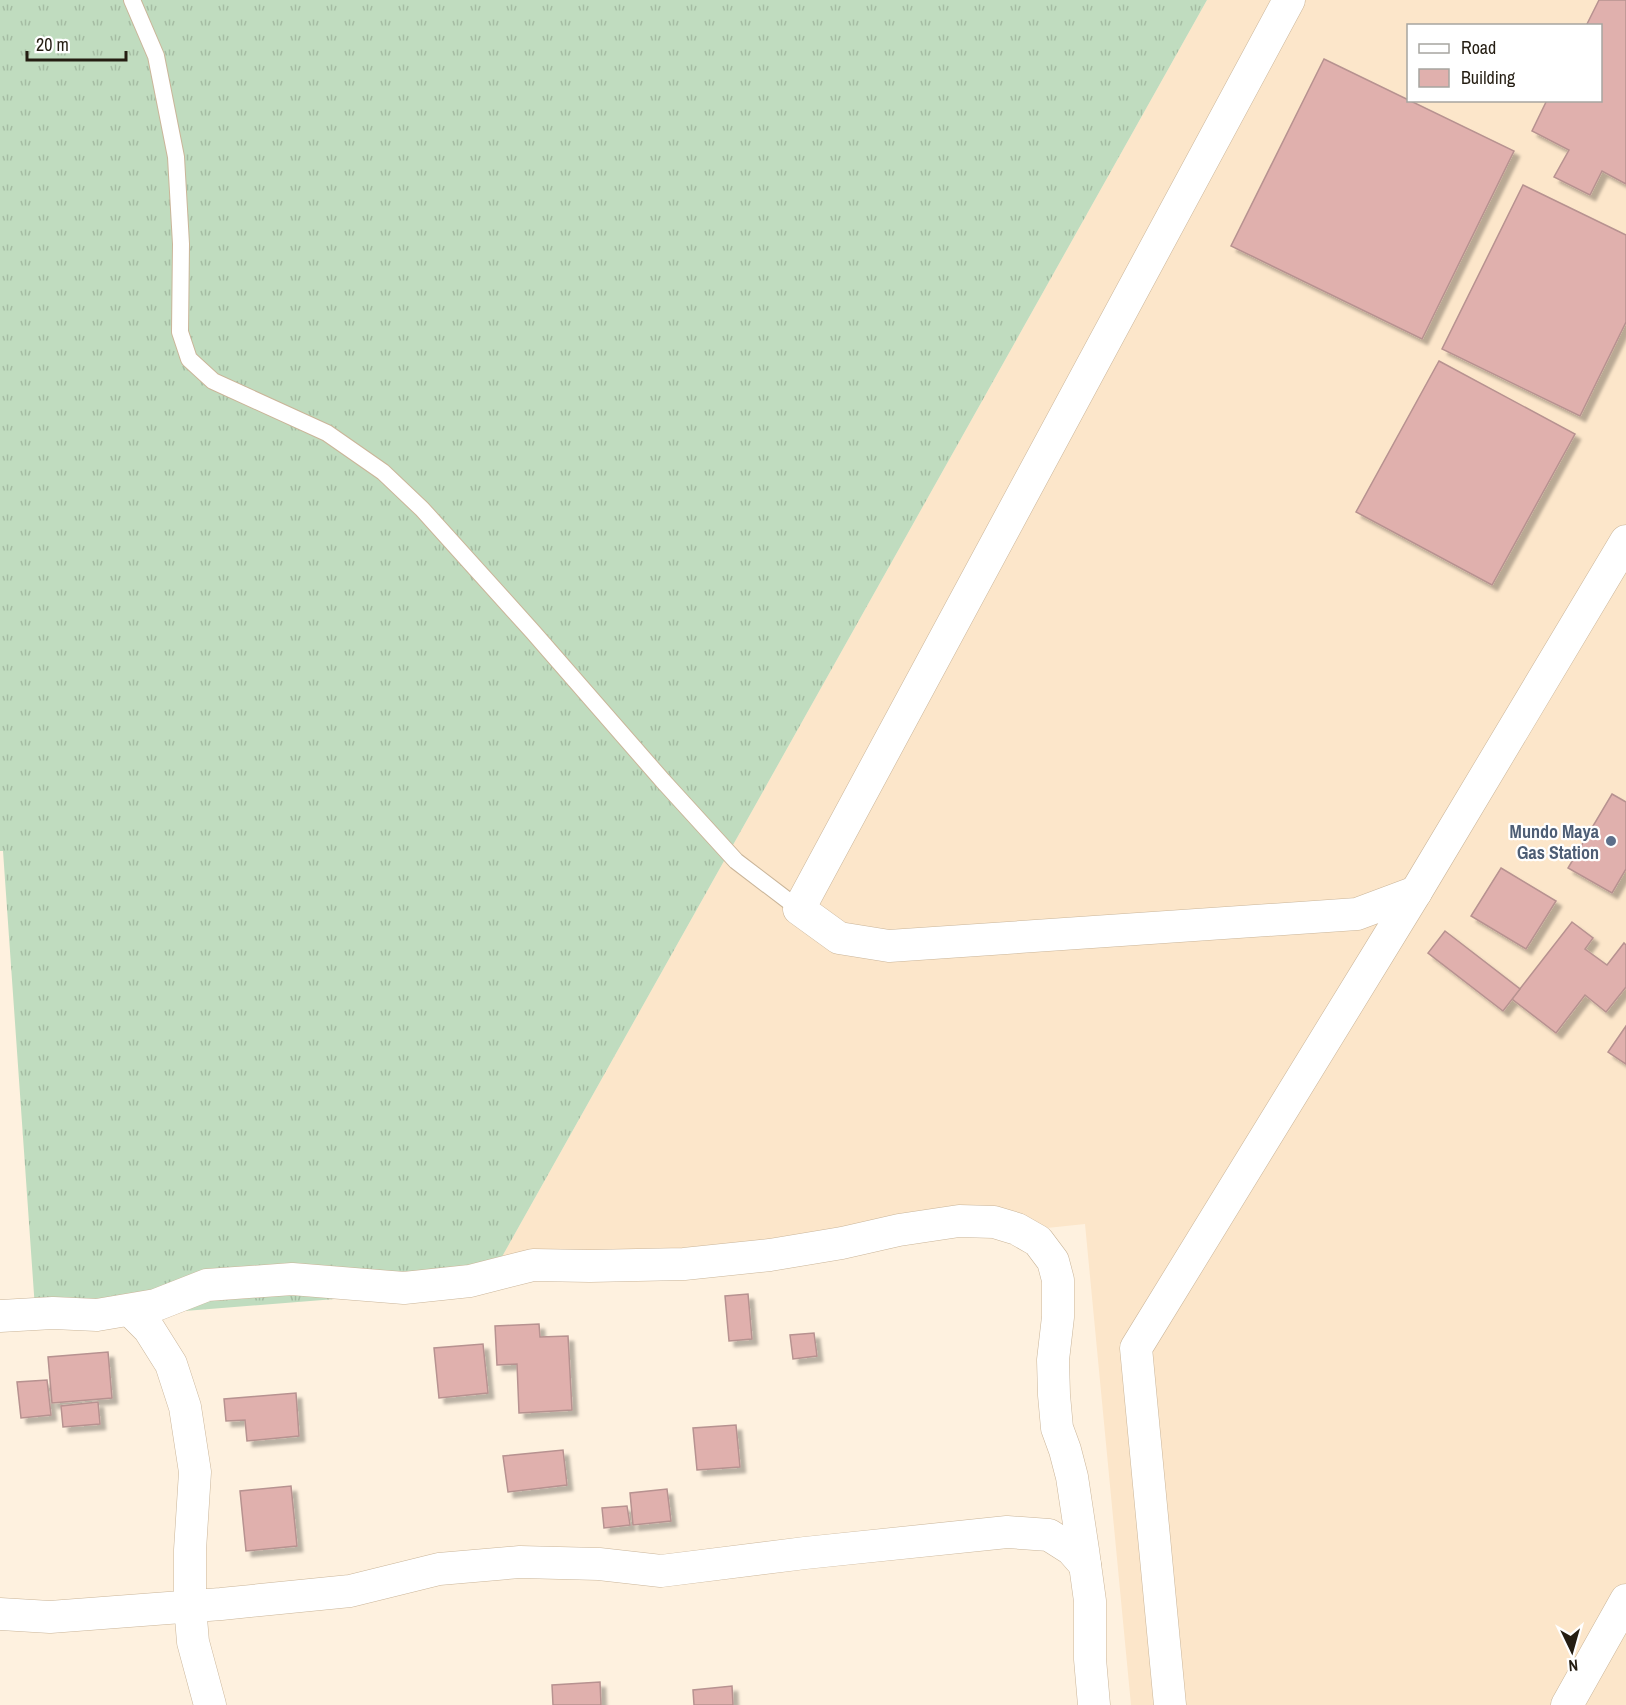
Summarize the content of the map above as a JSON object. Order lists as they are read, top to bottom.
{
  "places": ["Mundo Maya Gas Station"],
  "legend": ["Road", "Building"],
  "scale_bar": "20 m",
  "north": "bottom"
}
